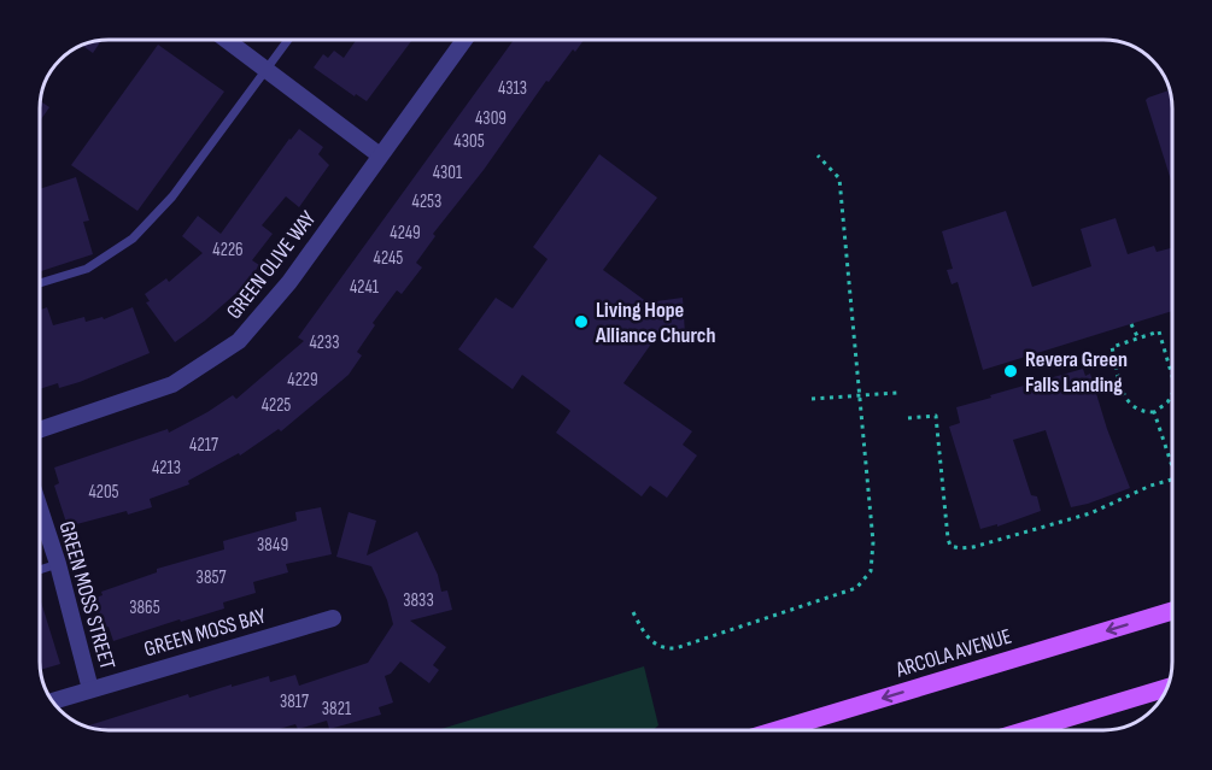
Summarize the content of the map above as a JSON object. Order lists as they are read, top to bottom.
{
  "streets": {
    "main road": ["ARCOLA AVENUE"],
    "street": ["GREEN OLIVE WAY", "GREEN MOSS STREET", "GREEN MOSS BAY"]
  },
  "crossings": [
    ["GREEN MOSS STREET", "GREEN MOSS BAY"]
  ],
  "places": ["Living Hope Alliance Church", "Revera Green Falls Landing"],
  "house_numbers": [
    "4313",
    "4309",
    "4305",
    "4301",
    "4253",
    "4249",
    "4226",
    "4245",
    "4241",
    "4233",
    "4229",
    "4225",
    "4217",
    "4213",
    "4205",
    "3849",
    "3857",
    "3833",
    "3865",
    "3817",
    "3821"
  ]
}
